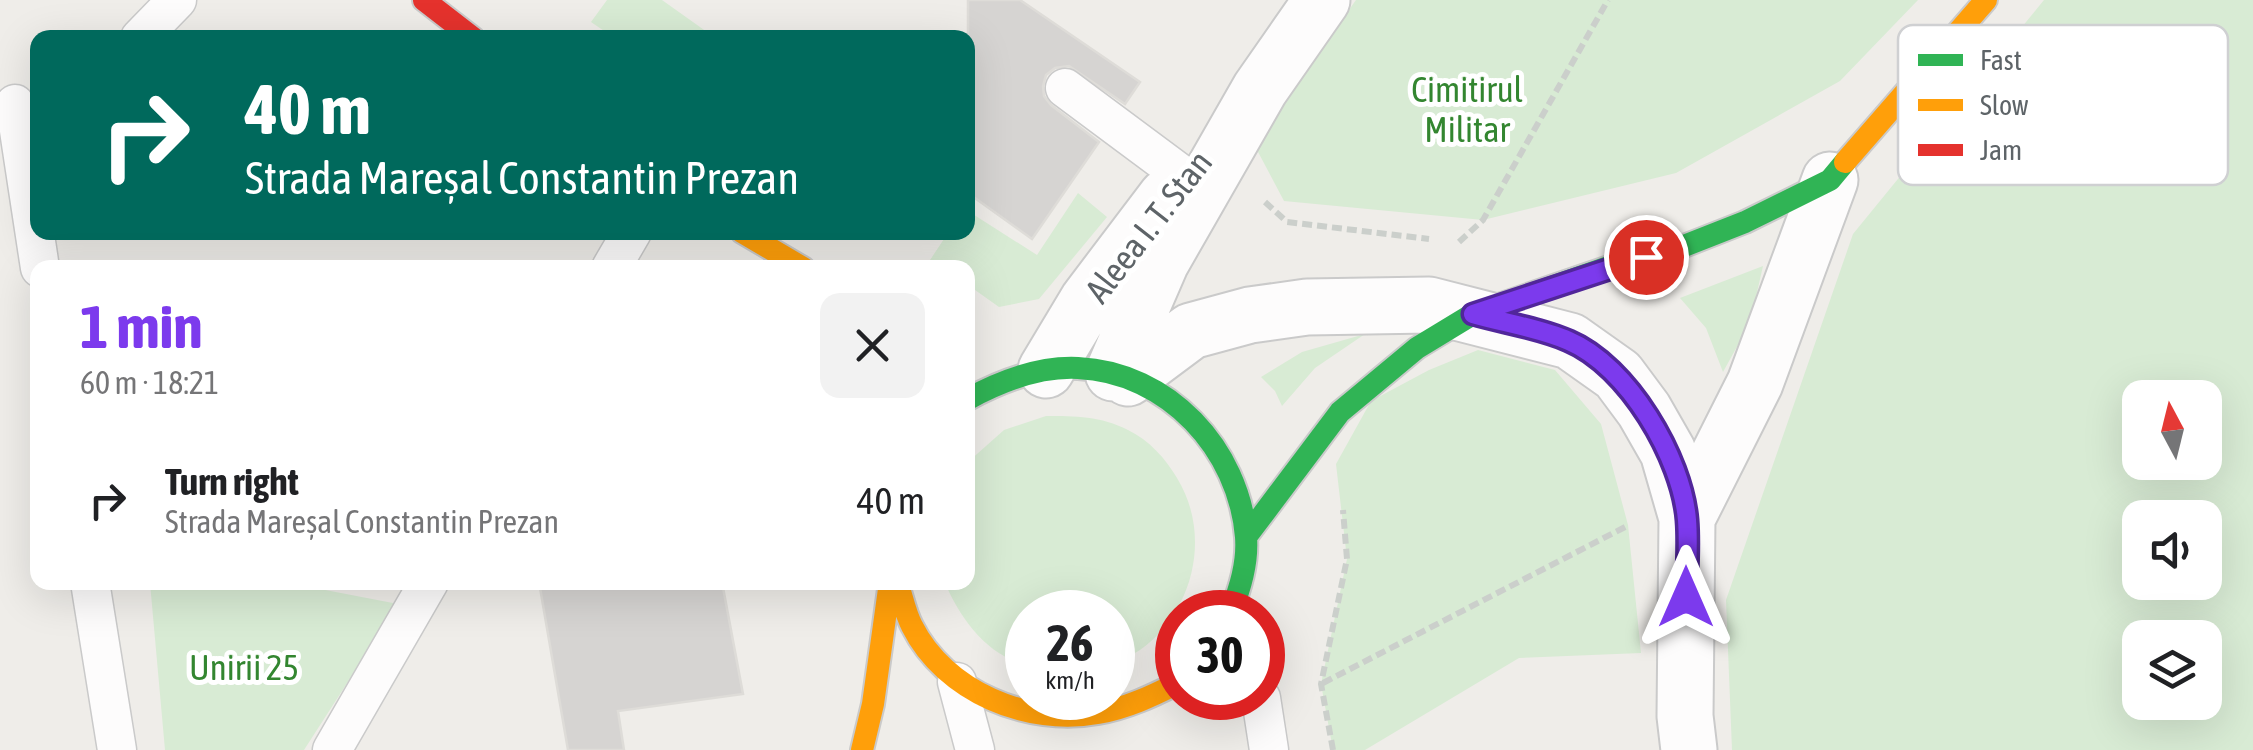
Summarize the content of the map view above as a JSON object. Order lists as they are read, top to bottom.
{
  "streets": {
    "street": ["Aleea I. T. Stan"]
  },
  "parks": ["Cimitirul Militar", "Unirii 25"],
  "legend": ["Fast", "Slow", "Jam"],
  "north": "top",
  "page": {
    "turn": ["40 m", "Strada Mareșal Constantin Prezan"],
    "heading": ["1 min", "60 m · 18:21"],
    "list": [
      {
        "name": "Turn right",
        "note": "Strada Mareșal Constantin Prezan",
        "value": "40 m"
      }
    ],
    "speed": "26 km/h",
    "limit": "30"
  }
}
